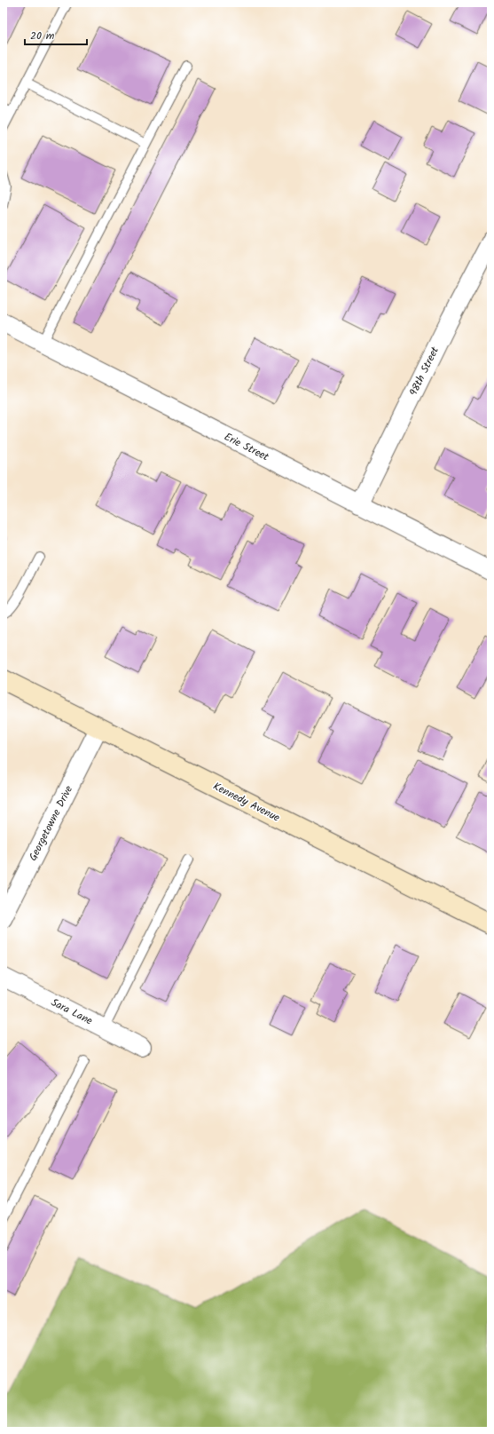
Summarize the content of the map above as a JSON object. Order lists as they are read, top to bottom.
{
  "streets": {
    "street": [
      "98th Street",
      "Erie Street",
      "Kennedy Avenue",
      "Georgetowne Drive",
      "Sara Lane"
    ]
  },
  "crossings": [
    ["98th Street", "Erie Street"],
    ["Kennedy Avenue", "Georgetowne Drive"]
  ],
  "scale_bar": "20 m"
}
